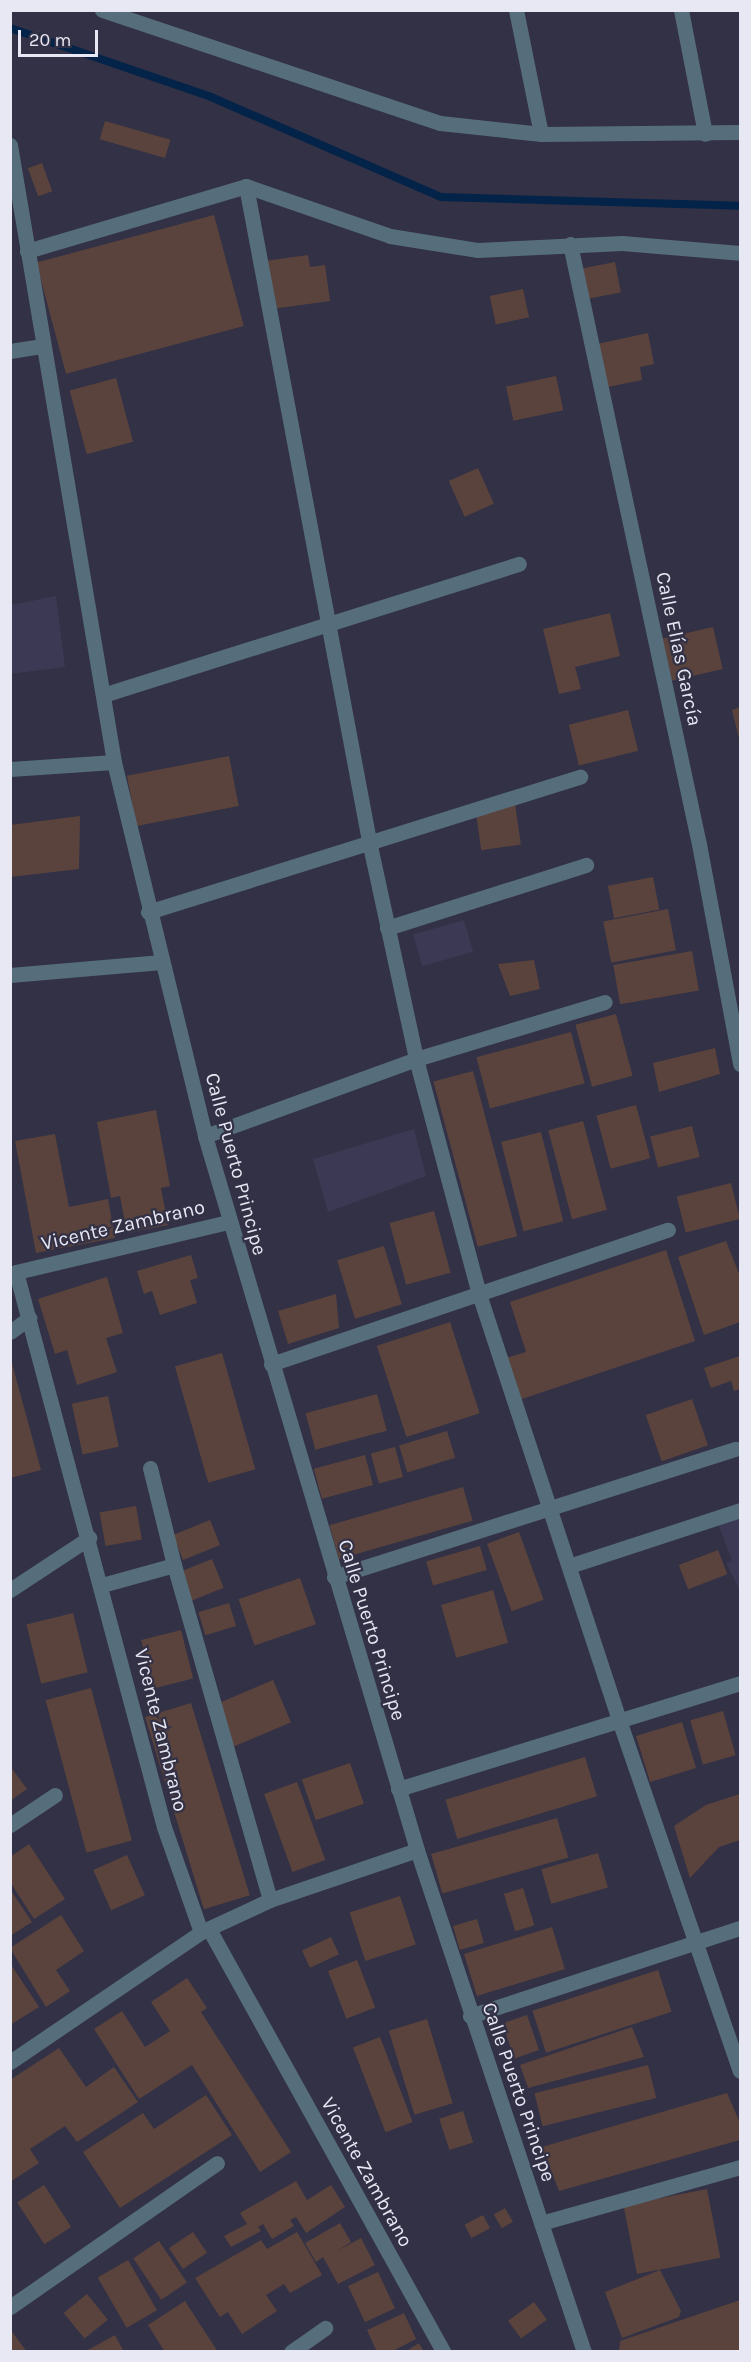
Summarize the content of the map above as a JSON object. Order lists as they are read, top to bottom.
{
  "streets": {
    "street": ["Calle Elías García", "Calle Puerto Principe", "Vicente Zambrano"]
  },
  "crossings": [
    ["Calle Puerto Principe", "Vicente Zambrano"]
  ],
  "scale_bar": "20 m"
}
